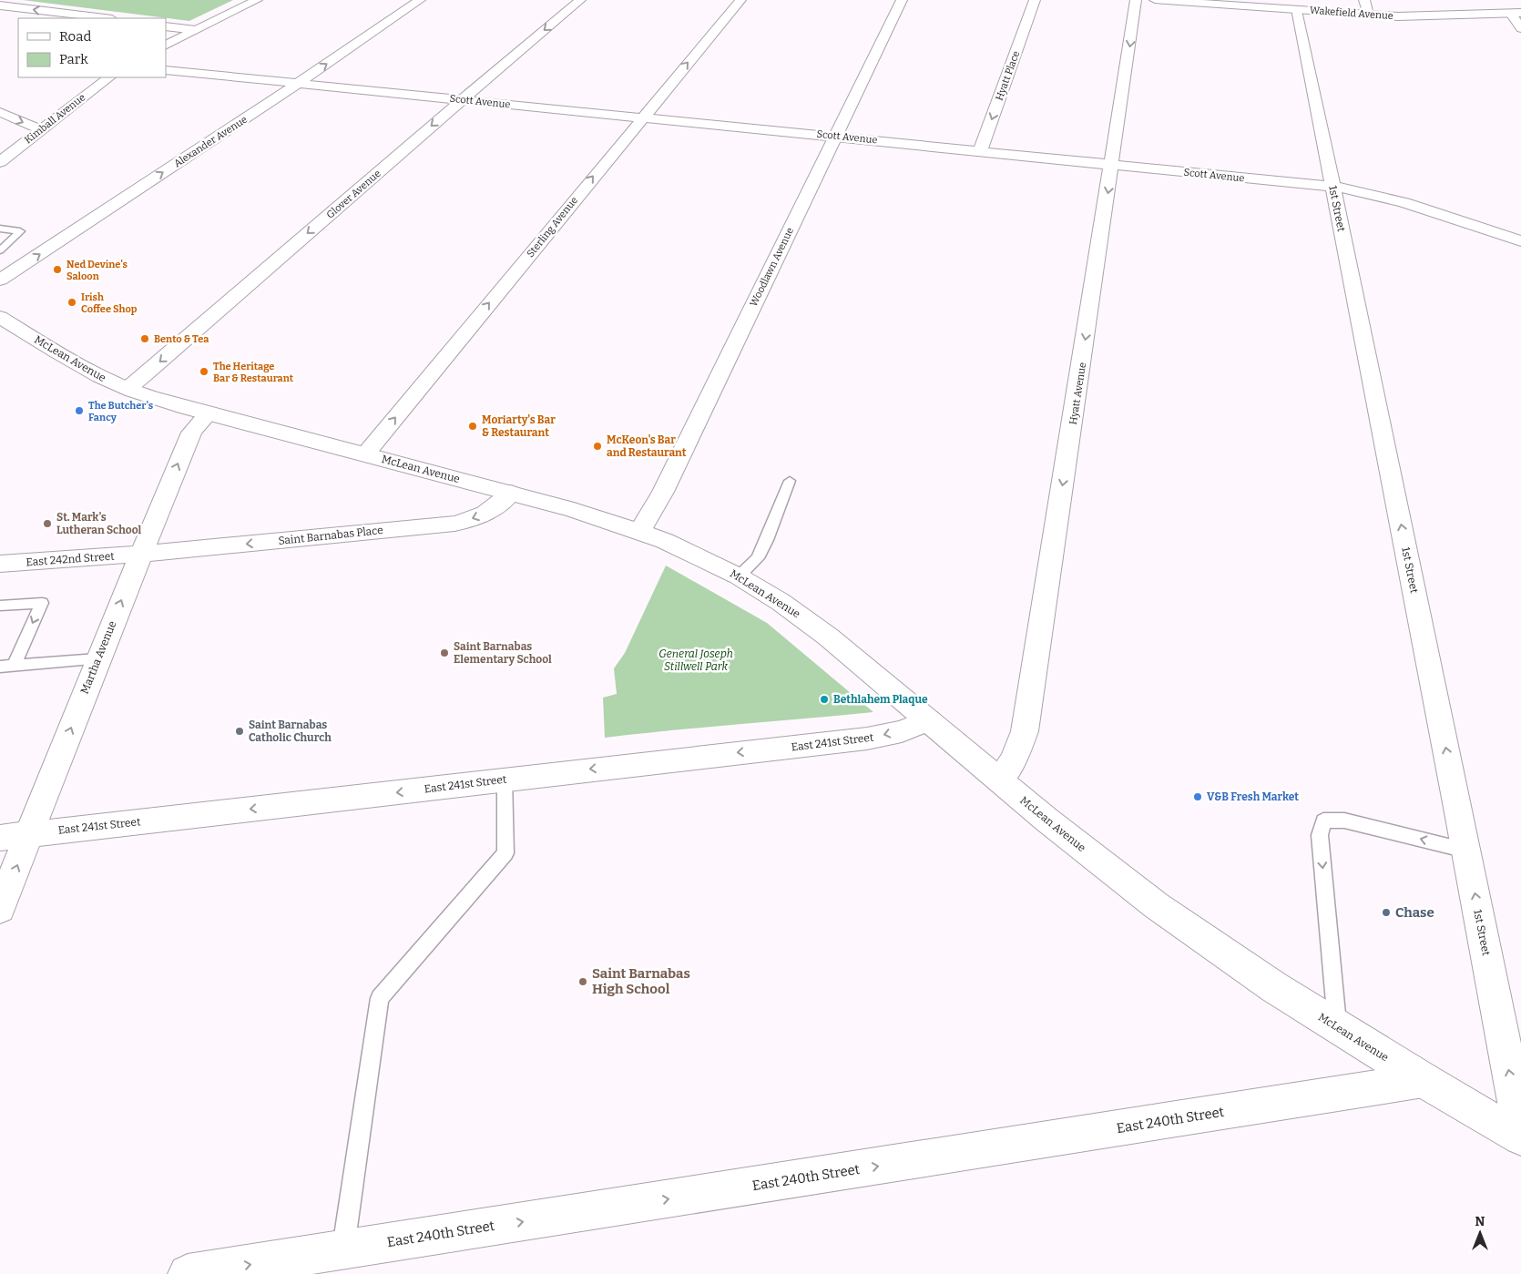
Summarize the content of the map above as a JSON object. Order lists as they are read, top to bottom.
{
  "streets": {
    "street": [
      "Wakefield Avenue",
      "Hyatt Place",
      "Scott Avenue",
      "Kimball Avenue",
      "Alexander Avenue",
      "Glover Avenue",
      "1st Street",
      "Sterling Avenue",
      "Woodlawn Avenue",
      "McLean Avenue",
      "Hyatt Avenue",
      "Saint Barnabas Place",
      "East 242nd Street",
      "Martha Avenue",
      "East 241st Street",
      "East 240th Street"
    ]
  },
  "crossings": [
    ["Wakefield Avenue", "1st Street"],
    ["Hyatt Place", "Scott Avenue"],
    ["Scott Avenue", "Alexander Avenue"],
    ["Scott Avenue", "Glover Avenue"],
    ["Scott Avenue", "1st Street"],
    ["Scott Avenue", "Sterling Avenue"],
    ["Scott Avenue", "Woodlawn Avenue"],
    ["Scott Avenue", "Hyatt Avenue"],
    ["Glover Avenue", "McLean Avenue"],
    ["Sterling Avenue", "McLean Avenue"],
    ["Woodlawn Avenue", "McLean Avenue"],
    ["McLean Avenue", "Hyatt Avenue"],
    ["McLean Avenue", "Saint Barnabas Place"],
    ["McLean Avenue", "Martha Avenue"],
    ["McLean Avenue", "East 241st Street"],
    ["McLean Avenue", "East 240th Street"],
    ["Saint Barnabas Place", "East 242nd Street"],
    ["Saint Barnabas Place", "Martha Avenue"],
    ["East 242nd Street", "Martha Avenue"],
    ["Martha Avenue", "East 241st Street"]
  ],
  "one_way": [
    "Hyatt Place",
    "Alexander Avenue",
    "Glover Avenue",
    "1st Street",
    "Sterling Avenue",
    "Hyatt Avenue",
    "Saint Barnabas Place",
    "Martha Avenue",
    "East 241st Street",
    "East 240th Street"
  ],
  "parks": ["General Joseph Stillwell Park"],
  "places": [
    "Ned Devine's Saloon",
    "Irish Coffee Shop",
    "Bento & Tea",
    "The Heritage Bar & Restaurant",
    "The Butcher's Fancy",
    "Moriarty's Bar & Restaurant",
    "McKeon's Bar and Restaurant",
    "St. Mark's Lutheran School",
    "Saint Barnabas Elementary School",
    "Bethlahem Plaque",
    "Saint Barnabas Catholic Church",
    "V&B Fresh Market",
    "Chase",
    "Saint Barnabas High School"
  ],
  "legend": ["Road", "Park"],
  "north": "top"
}
